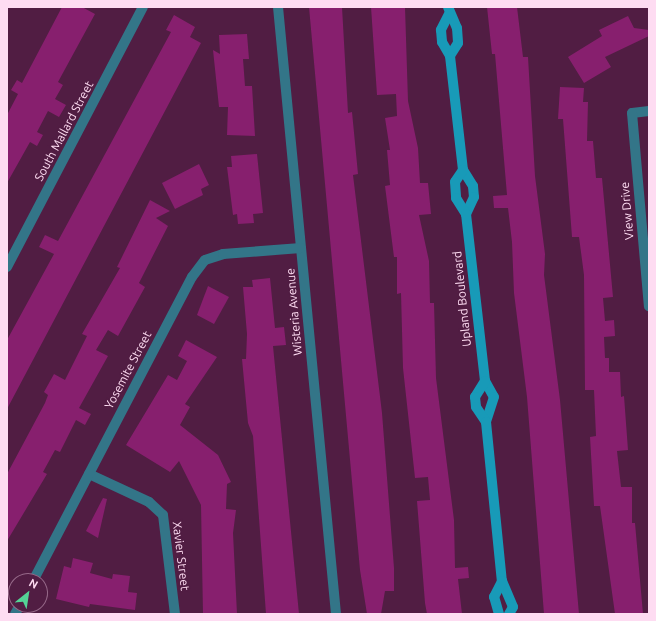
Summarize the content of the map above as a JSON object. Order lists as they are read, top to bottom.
{
  "streets": {
    "street": [
      "South Mallard Street",
      "View Drive",
      "Upland Boulevard",
      "Wisteria Avenue",
      "Yosemite Street",
      "Xavier Street"
    ]
  },
  "crossings": [
    ["Wisteria Avenue", "Yosemite Street"],
    ["Yosemite Street", "Xavier Street"]
  ],
  "north": "top right"
}
